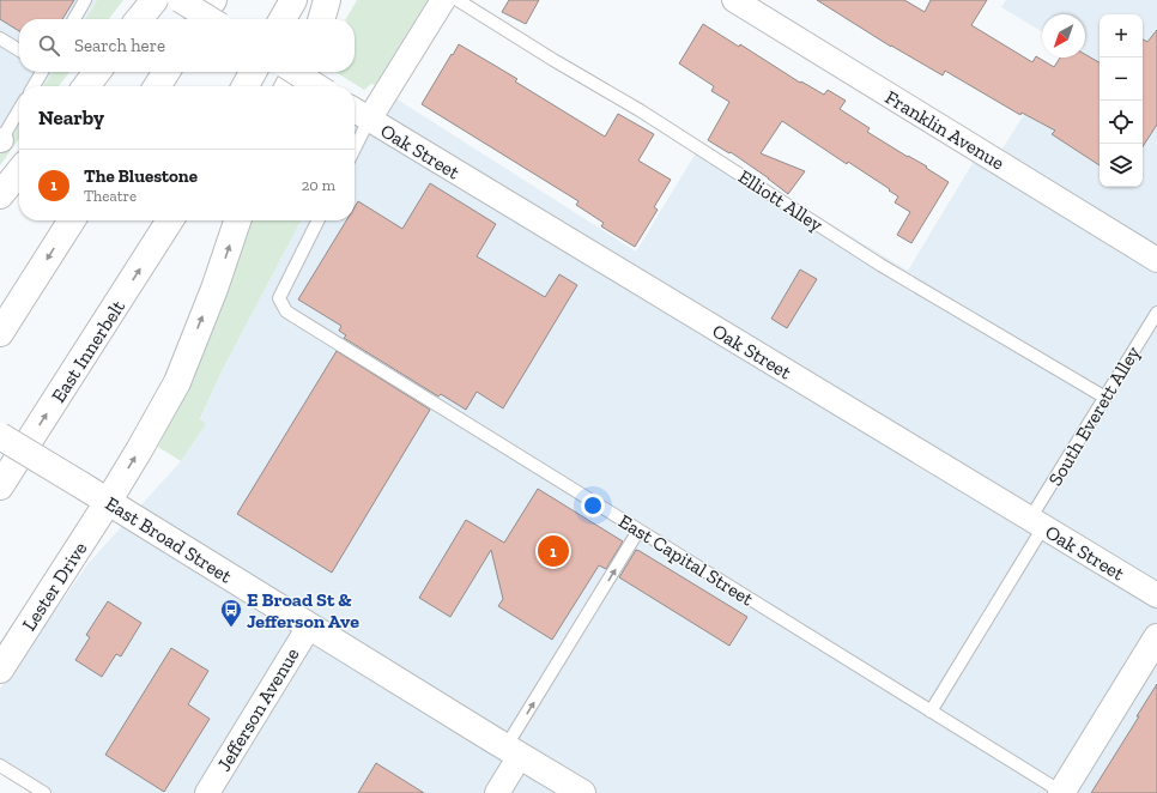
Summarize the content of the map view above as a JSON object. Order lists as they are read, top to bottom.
{
  "streets": {
    "main road": ["East Innerbelt", "East Broad Street", "Lester Drive"],
    "street": ["Franklin Avenue", "Oak Street", "Jefferson Avenue"],
    "lane": ["Elliott Alley", "South Everett Alley", "East Capital Street"]
  },
  "crossings": [
    ["Oak Street", "South Everett Alley"],
    ["Elliott Alley", "South Everett Alley"],
    ["South Everett Alley", "East Capital Street"],
    ["East Broad Street", "Lester Drive"],
    ["East Broad Street", "Jefferson Avenue"]
  ],
  "places": {
    "bus stop": ["E Broad St & Jefferson Ave"]
  },
  "north": "bottom left",
  "page": {
    "map_buttons": ["+", "−"],
    "search": "Search here",
    "heading": "Nearby",
    "list": [
      {
        "mark": "1",
        "name": "The Bluestone",
        "note": "Theatre",
        "value": "20 m"
      }
    ],
    "pins": "1"
  }
}
